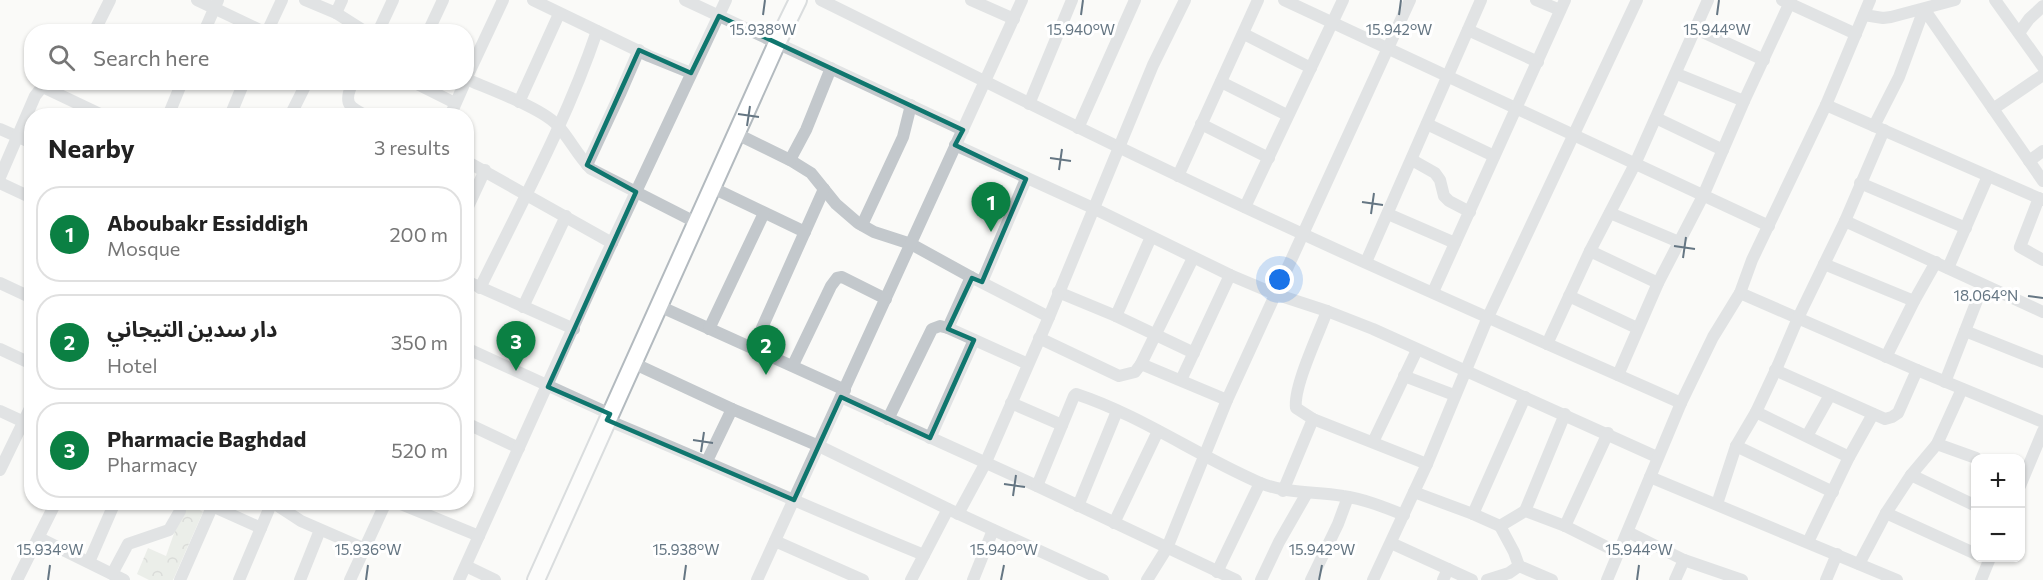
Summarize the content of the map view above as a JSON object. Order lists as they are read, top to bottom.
{
  "page": {
    "search": "Search here",
    "heading": ["Nearby", "3 results"],
    "pins": ["1", "3", "2"],
    "list": [
      {
        "mark": "1",
        "name": "Aboubakr Essiddigh",
        "note": "Mosque",
        "value": "200 m"
      },
      {
        "mark": "2",
        "name": "دار سدين التيجاني",
        "note": "Hotel",
        "value": "350 m"
      },
      {
        "mark": "3",
        "name": "Pharmacie Baghdad",
        "note": "Pharmacy",
        "value": "520 m"
      }
    ],
    "map_buttons": ["+", "−"]
  },
  "coordinates": [
    "15.938°W",
    "15.940°W",
    "15.942°W",
    "15.944°W",
    "18.064°N",
    "15.934°W",
    "15.936°W"
  ]
}
